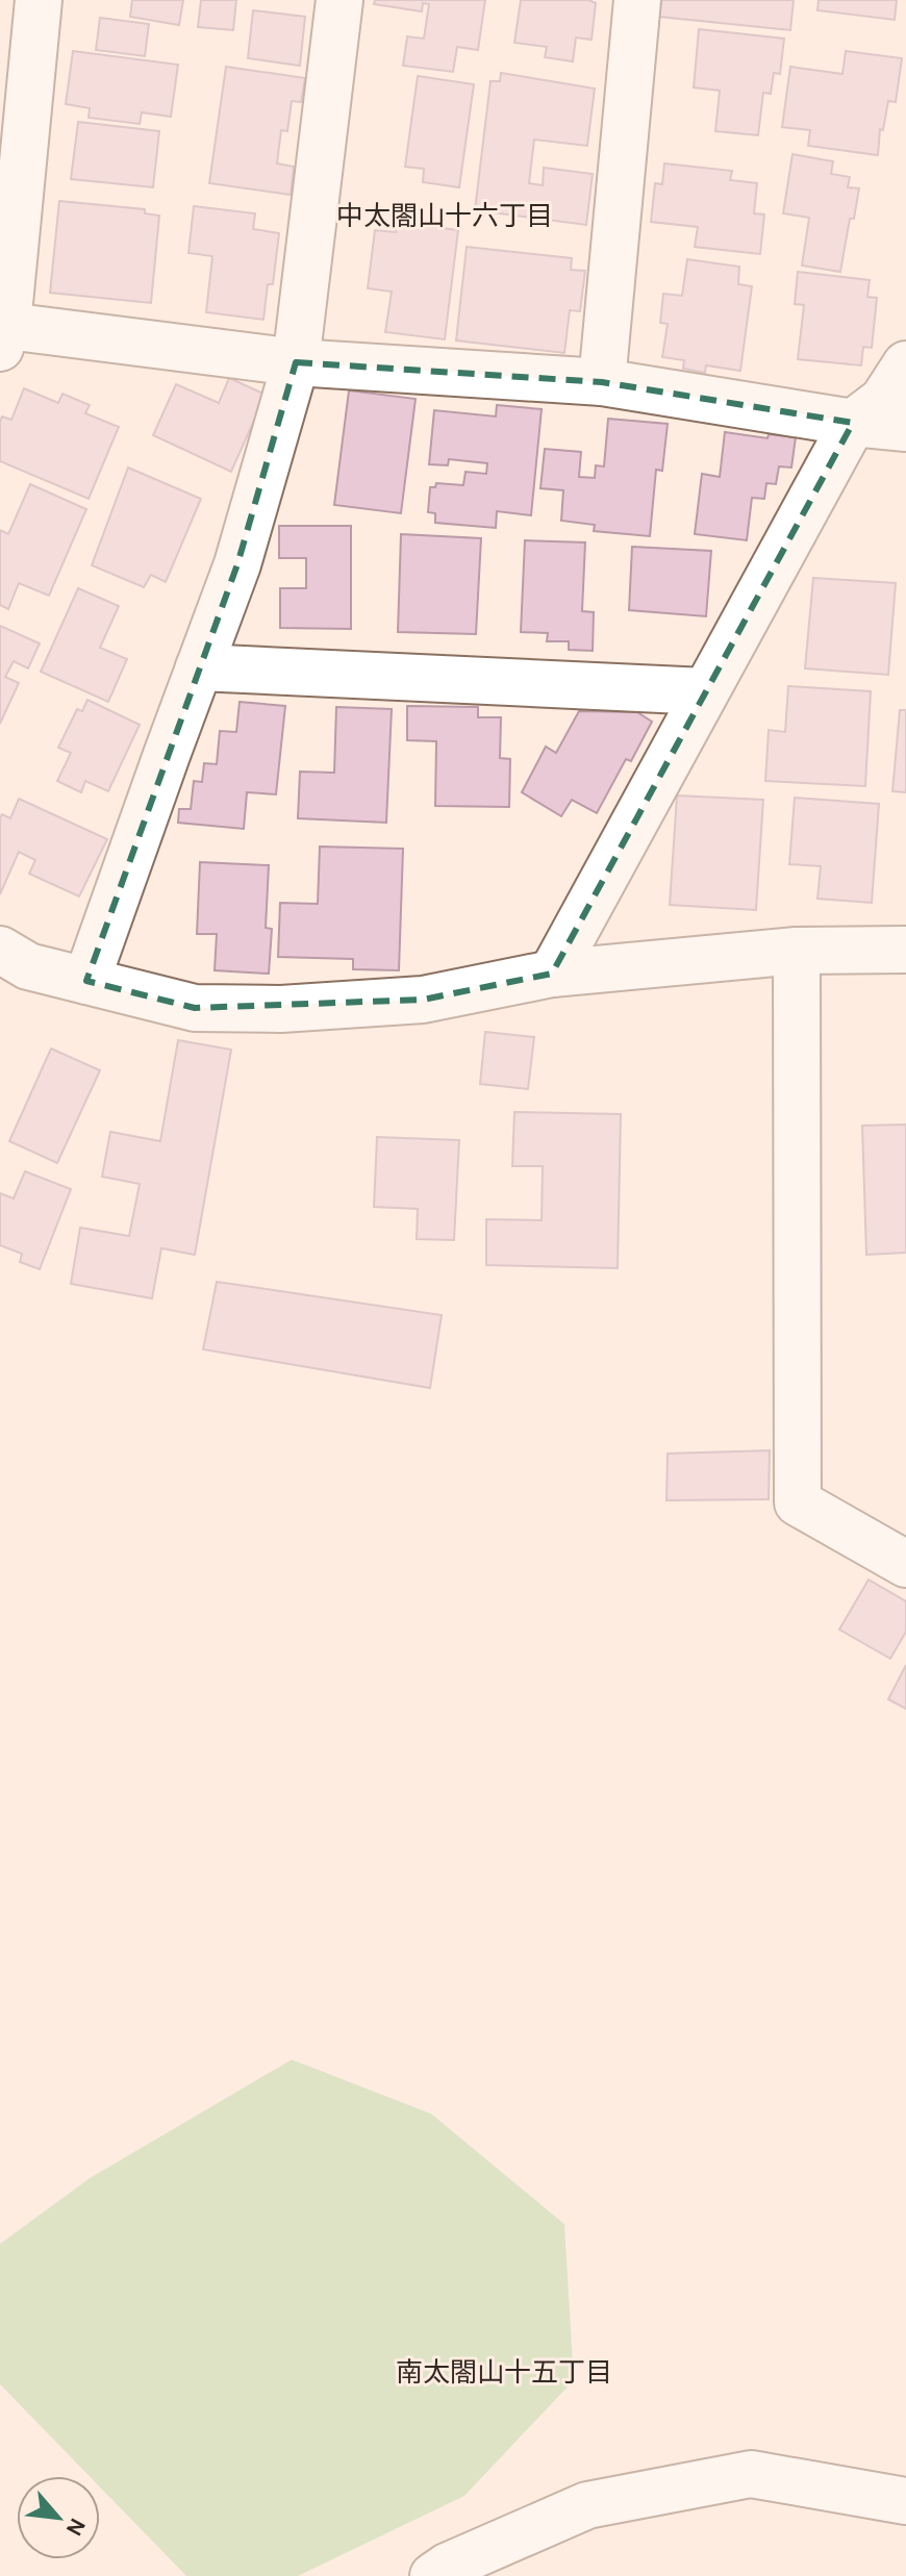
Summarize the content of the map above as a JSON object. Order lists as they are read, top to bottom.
{
  "districts": ["中太閤山十六丁目", "南太閤山十五丁目"],
  "north": "bottom right"
}
